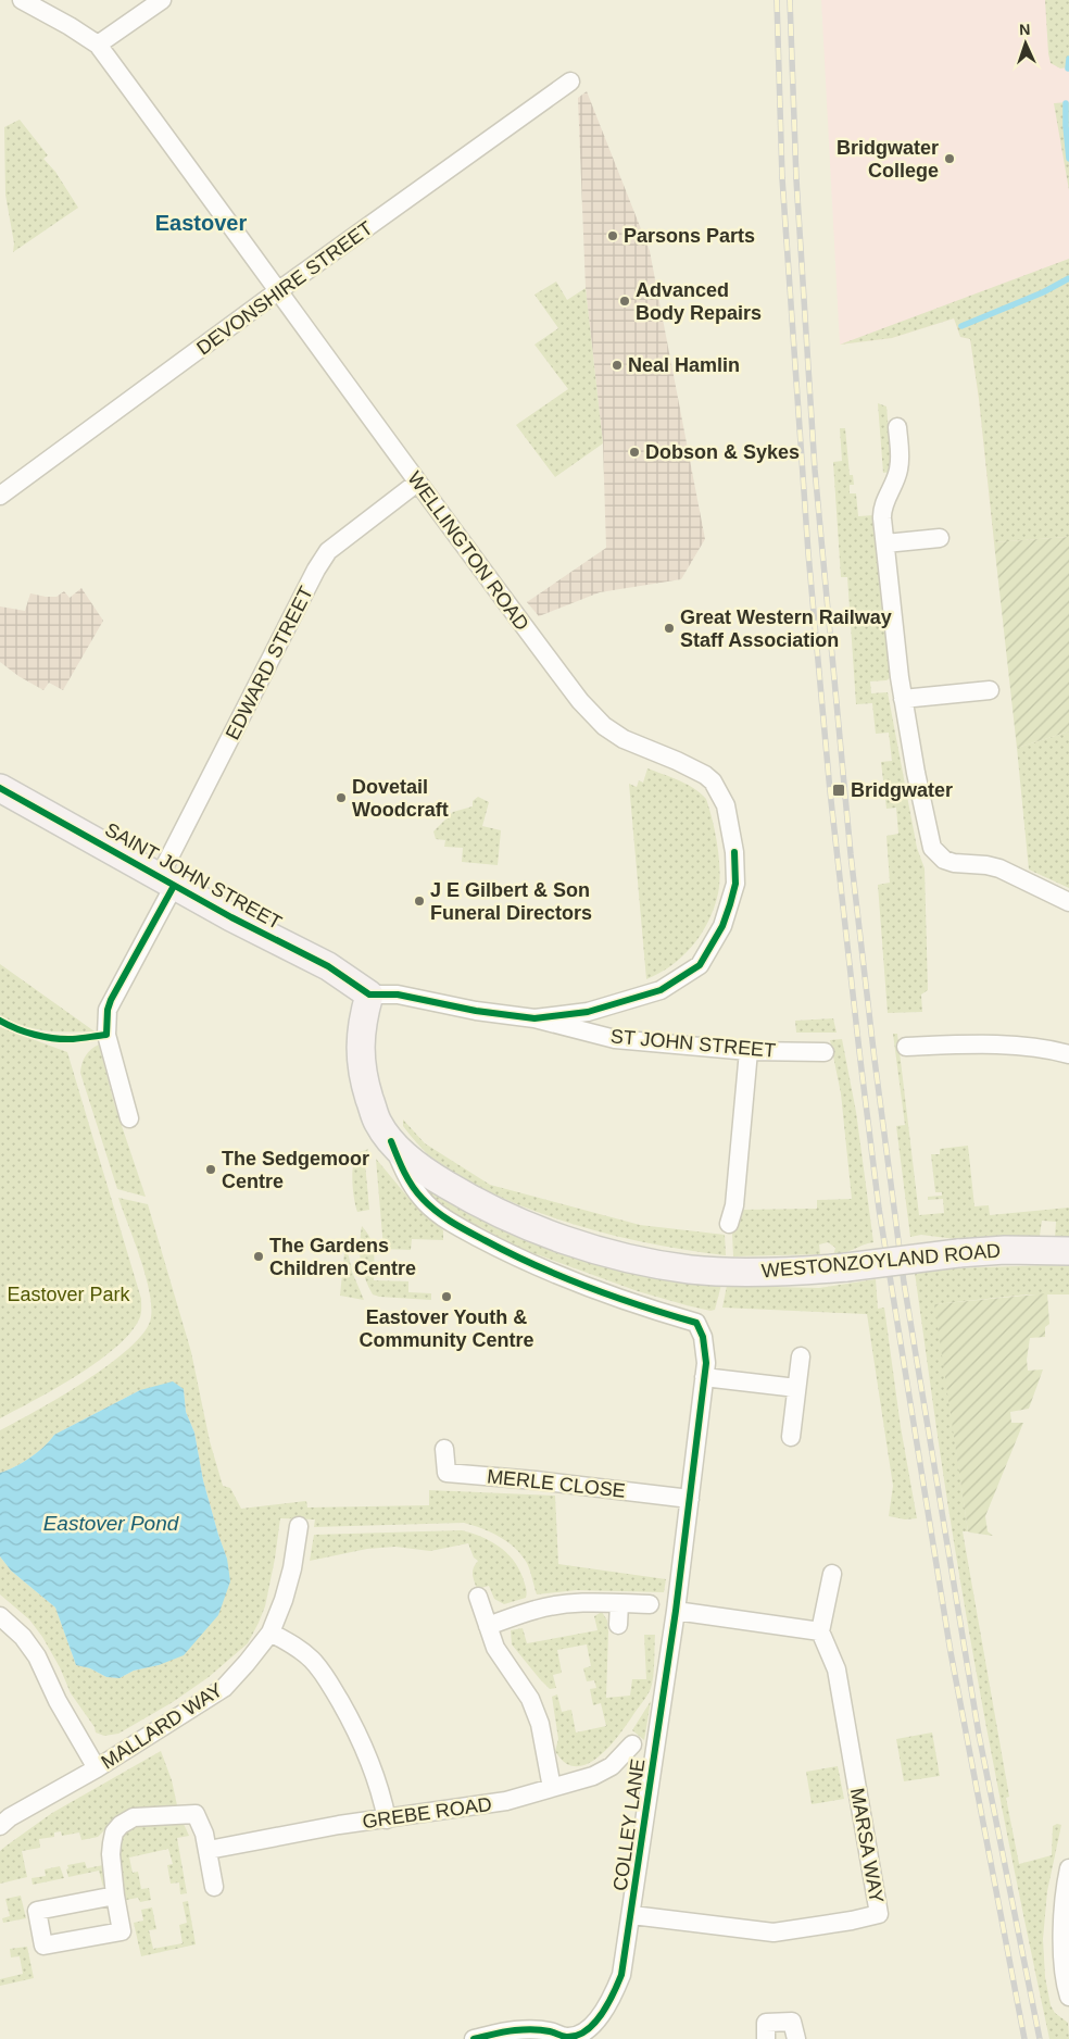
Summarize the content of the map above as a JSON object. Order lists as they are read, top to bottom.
{
  "streets": {
    "main road": ["SAINT JOHN STREET", "WESTONZOYLAND ROAD"],
    "street": [
      "DEVONSHIRE STREET",
      "WELLINGTON ROAD",
      "EDWARD STREET",
      "ST JOHN STREET",
      "MERLE CLOSE",
      "MALLARD WAY",
      "GREBE ROAD",
      "COLLEY LANE",
      "MARSA WAY"
    ]
  },
  "crossings": [
    ["DEVONSHIRE STREET", "WELLINGTON ROAD"],
    ["WELLINGTON ROAD", "EDWARD STREET"],
    ["WELLINGTON ROAD", "ST JOHN STREET"],
    ["EDWARD STREET", "SAINT JOHN STREET"],
    ["SAINT JOHN STREET", "ST JOHN STREET"],
    ["SAINT JOHN STREET", "WESTONZOYLAND ROAD"],
    ["ST JOHN STREET", "WESTONZOYLAND ROAD"],
    ["WESTONZOYLAND ROAD", "COLLEY LANE"],
    ["MERLE CLOSE", "COLLEY LANE"],
    ["COLLEY LANE", "MARSA WAY"]
  ],
  "districts": ["Eastover"],
  "water": ["Eastover Pond"],
  "parks": ["Eastover Park"],
  "places": {
    "other": [
      "Bridgwater College",
      "Parsons Parts",
      "Advanced Body Repairs",
      "Neal Hamlin",
      "Dobson & Sykes",
      "Great Western Railway Staff Association",
      "Dovetail Woodcraft",
      "J E Gilbert & Son Funeral Directors",
      "The Sedgemoor Centre",
      "The Gardens Children Centre",
      "Eastover Youth & Community Centre"
    ],
    "transit": ["Bridgwater"]
  },
  "north": "top"
}
